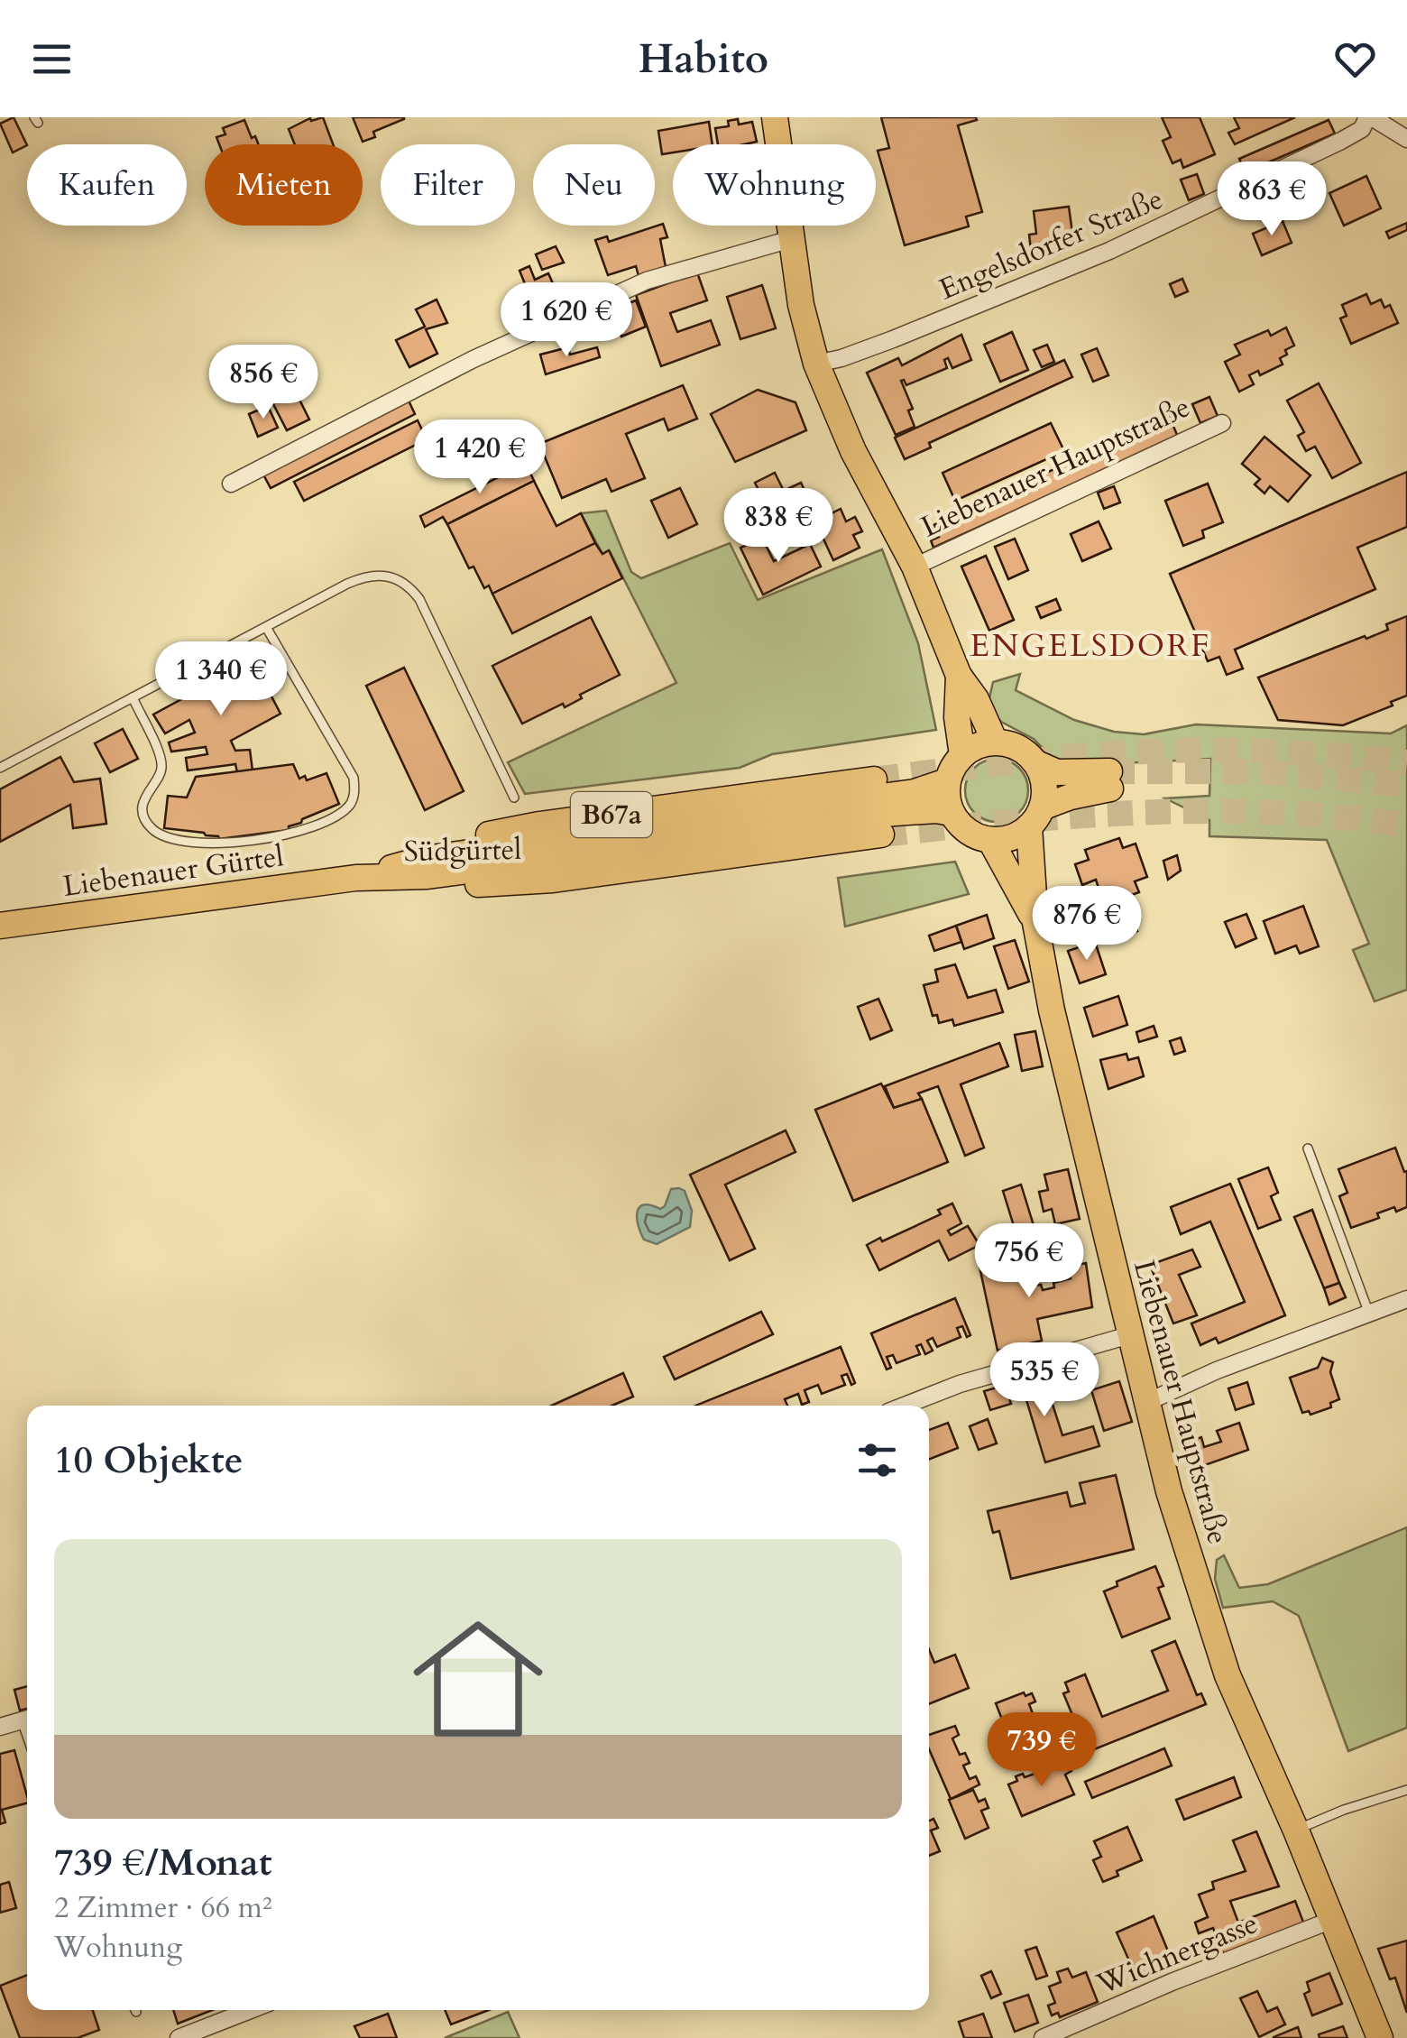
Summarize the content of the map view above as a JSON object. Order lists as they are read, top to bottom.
{
  "streets": {
    "main road": [
      "Liebenauer Hauptstraße",
      "B67a",
      "Südgürtel",
      "Liebenauer Gürtel"
    ],
    "street": ["Engelsdorfer Straße", "Wichnergasse"]
  },
  "crossings": [
    ["Engelsdorfer Straße", "Liebenauer Hauptstraße"],
    ["Liebenauer Hauptstraße", "Wichnergasse"],
    ["Südgürtel", "Liebenauer Gürtel"]
  ],
  "districts": ["ENGELSDORF"],
  "page": {
    "header": "Habito",
    "chip": [
      "Kaufen",
      "Mieten",
      "Filter",
      "Neu",
      "Wohnung"
    ],
    "price": [
      "863 €",
      "1 620 €",
      "856 €",
      "1 420 €",
      "838 €",
      "1 340 €",
      "876 €",
      "756 €",
      "535 €",
      "739 €"
    ],
    "heading": "10 Objekte",
    "list": [
      {
        "name": "739 €/Monat",
        "note": "2 Zimmer · 66 m² · Wohnung"
      }
    ]
  }
}
